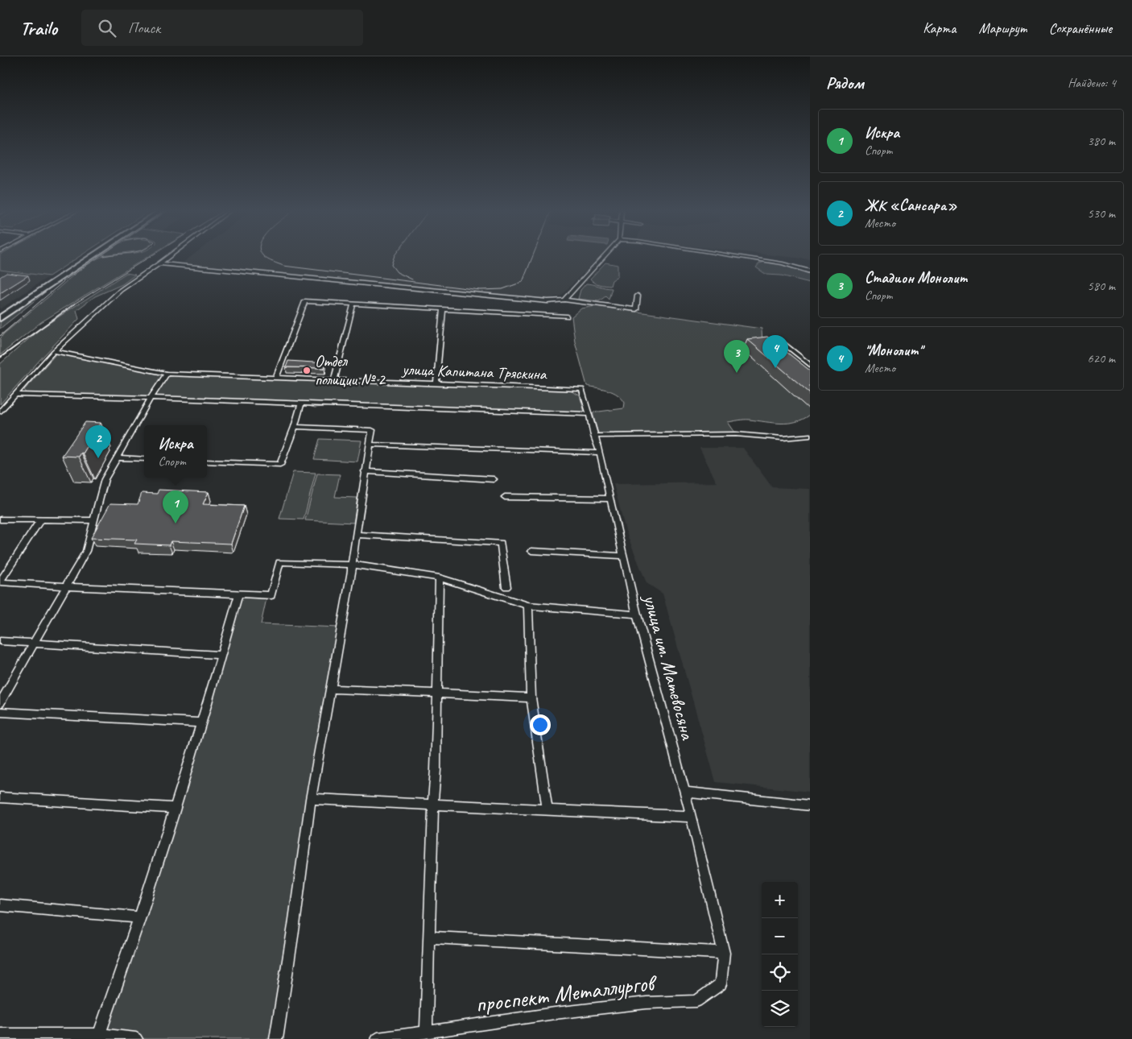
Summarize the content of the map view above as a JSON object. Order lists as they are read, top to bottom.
{
  "streets": {
    "street": ["улица Капитана Тряскина", "улица им. Матевосяна", "проспект Металлургов"]
  },
  "crossings": [
    ["улица Капитана Тряскина", "улица им. Матевосяна"],
    ["улица им. Матевосяна", "проспект Металлургов"]
  ],
  "places": ["Отдел полиции № 2"],
  "page": {
    "header": "Trailo",
    "search": "Поиск",
    "nav": ["Карта", "Маршрут", "Сохранённые"],
    "heading": ["Рядом", "Найдено: 4"],
    "list": [
      {
        "mark": "1",
        "name": "Искра",
        "note": "Спорт",
        "value": "380 m"
      },
      {
        "mark": "2",
        "name": "ЖК «Сансара»",
        "note": "Место",
        "value": "530 m"
      },
      {
        "mark": "3",
        "name": "Стадион Монолит",
        "note": "Спорт",
        "value": "580 m"
      },
      {
        "mark": "4",
        "name": "\"Монолит\"",
        "note": "Место",
        "value": "620 m"
      }
    ],
    "pins": [
      "4",
      "3",
      "2",
      "1"
    ],
    "popup": ["Искра", "Спорт"],
    "map_buttons": ["+", "−"]
  }
}
